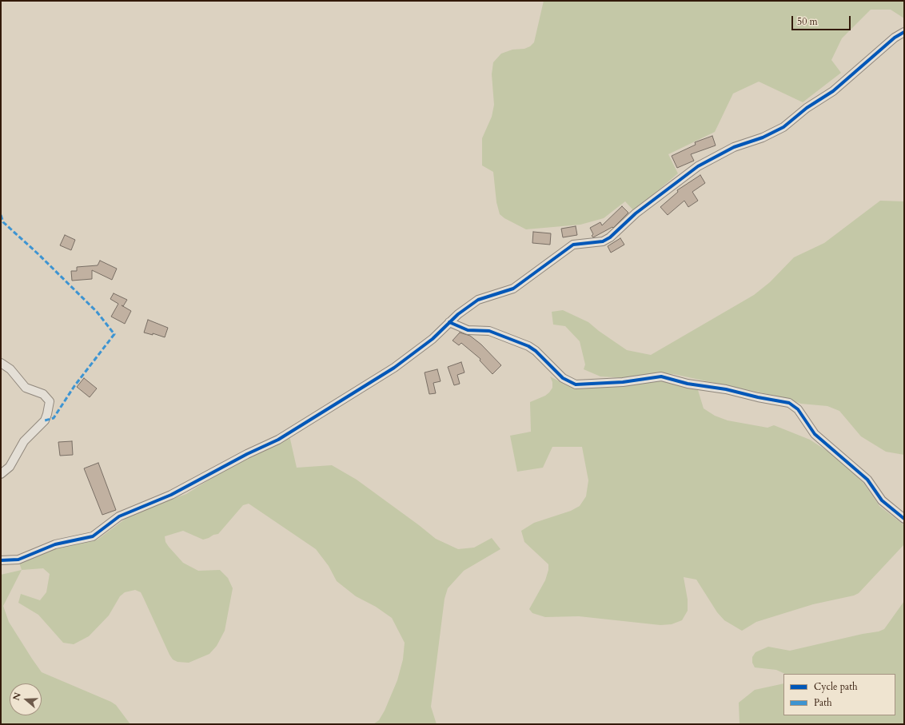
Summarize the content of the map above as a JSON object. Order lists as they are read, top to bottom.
{
  "legend": ["Cycle path", "Path"],
  "scale_bar": "50 m",
  "north": "left"
}
